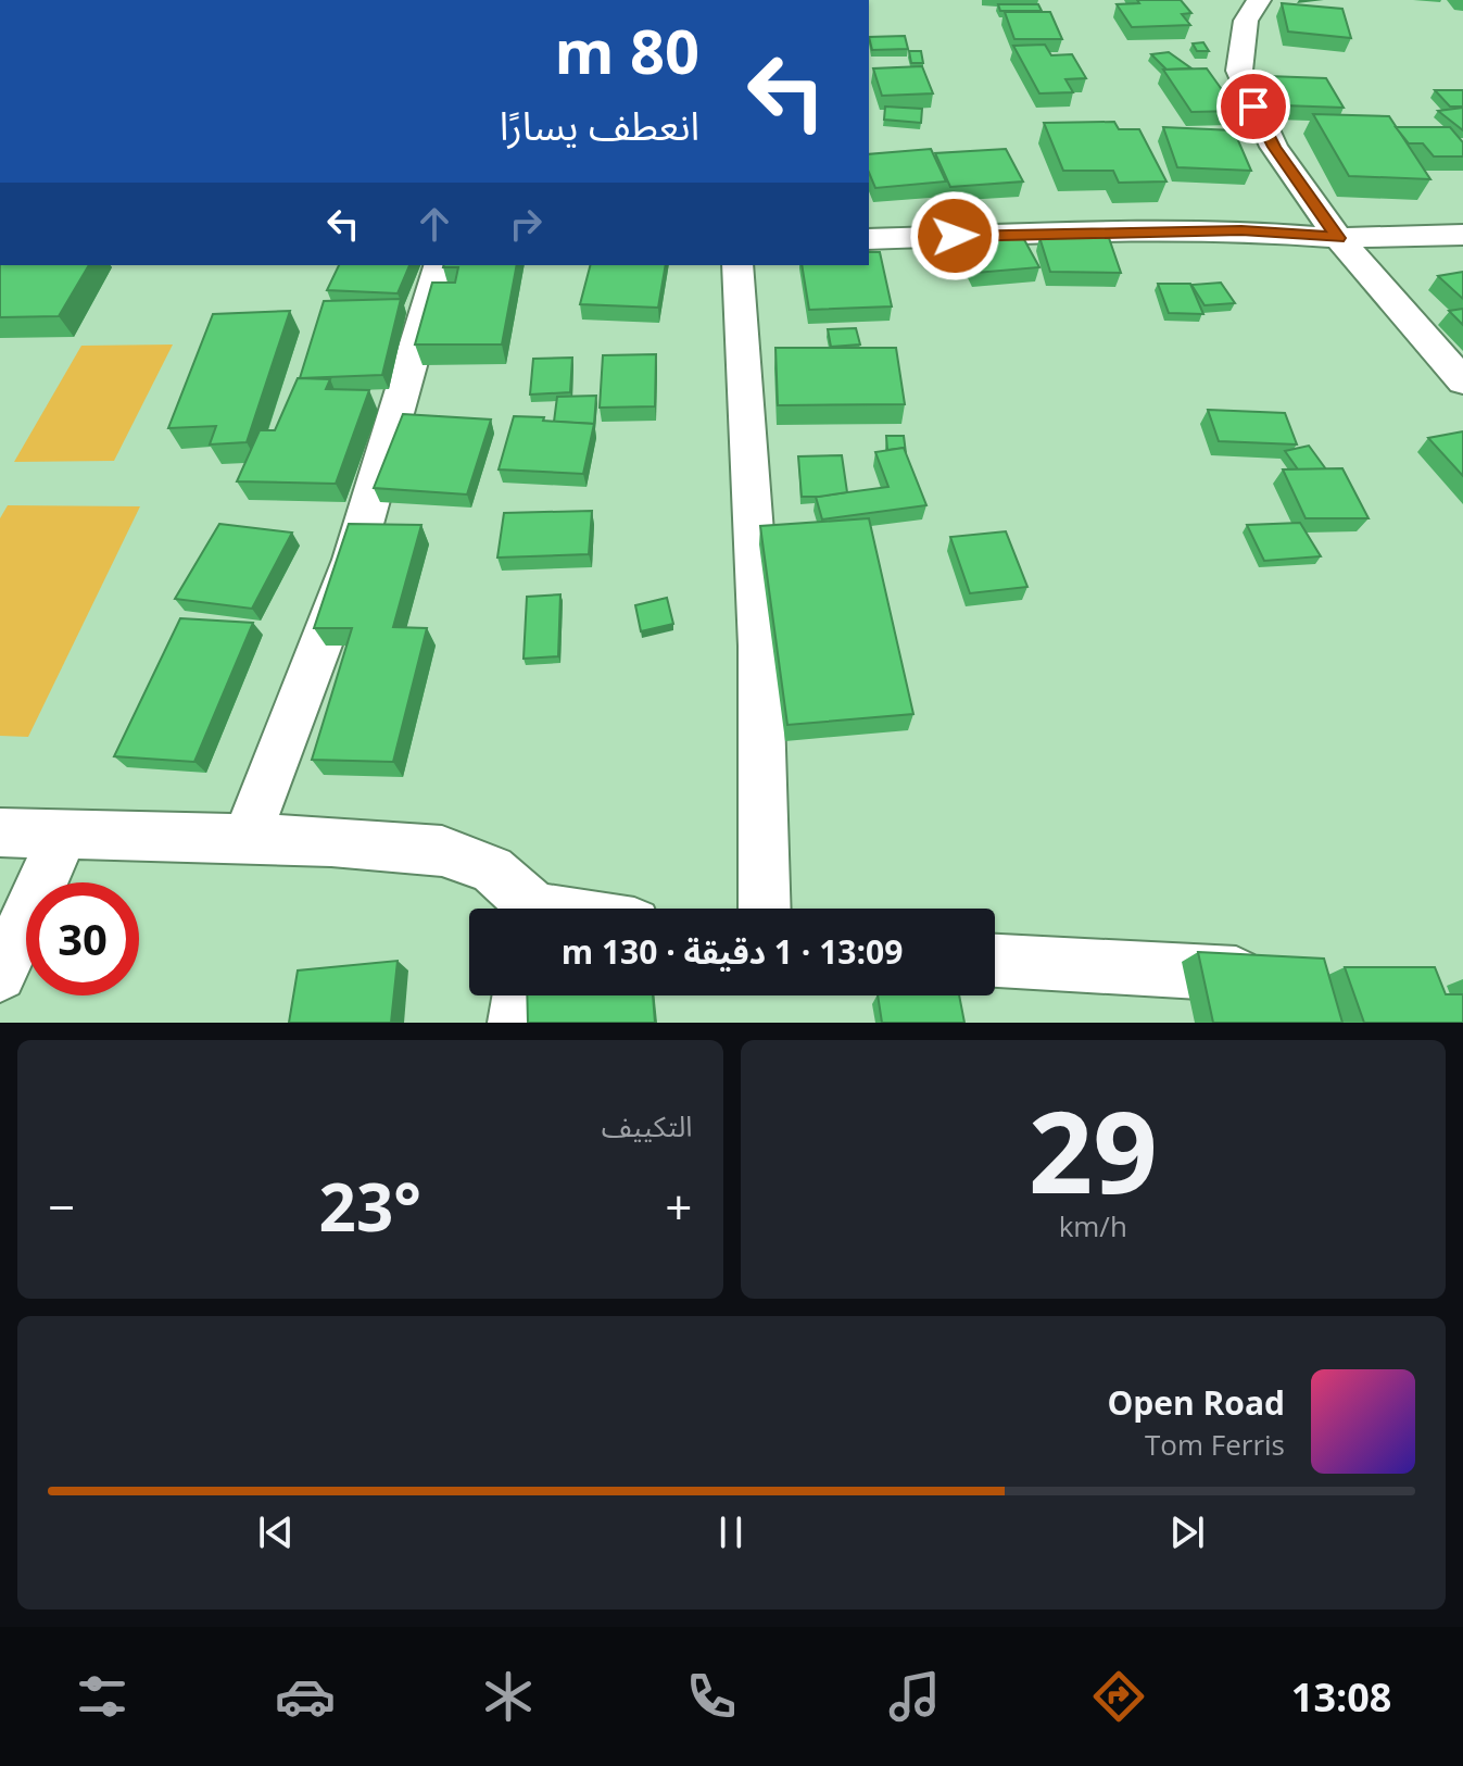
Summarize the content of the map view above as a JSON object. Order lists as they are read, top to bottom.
{
  "page": {
    "turn": ["80 m", "انعطف يسارًا"],
    "limit": "30",
    "trip": "13:09 · 1 دقيقة · 130 m",
    "tile": [
      ["29", "km/h"],
      "التكييف"
    ],
    "heat": ["−", "23°", "+"],
    "song": ["Open Road", "Tom Ferris"],
    "tabs": "13:08"
  }
}
